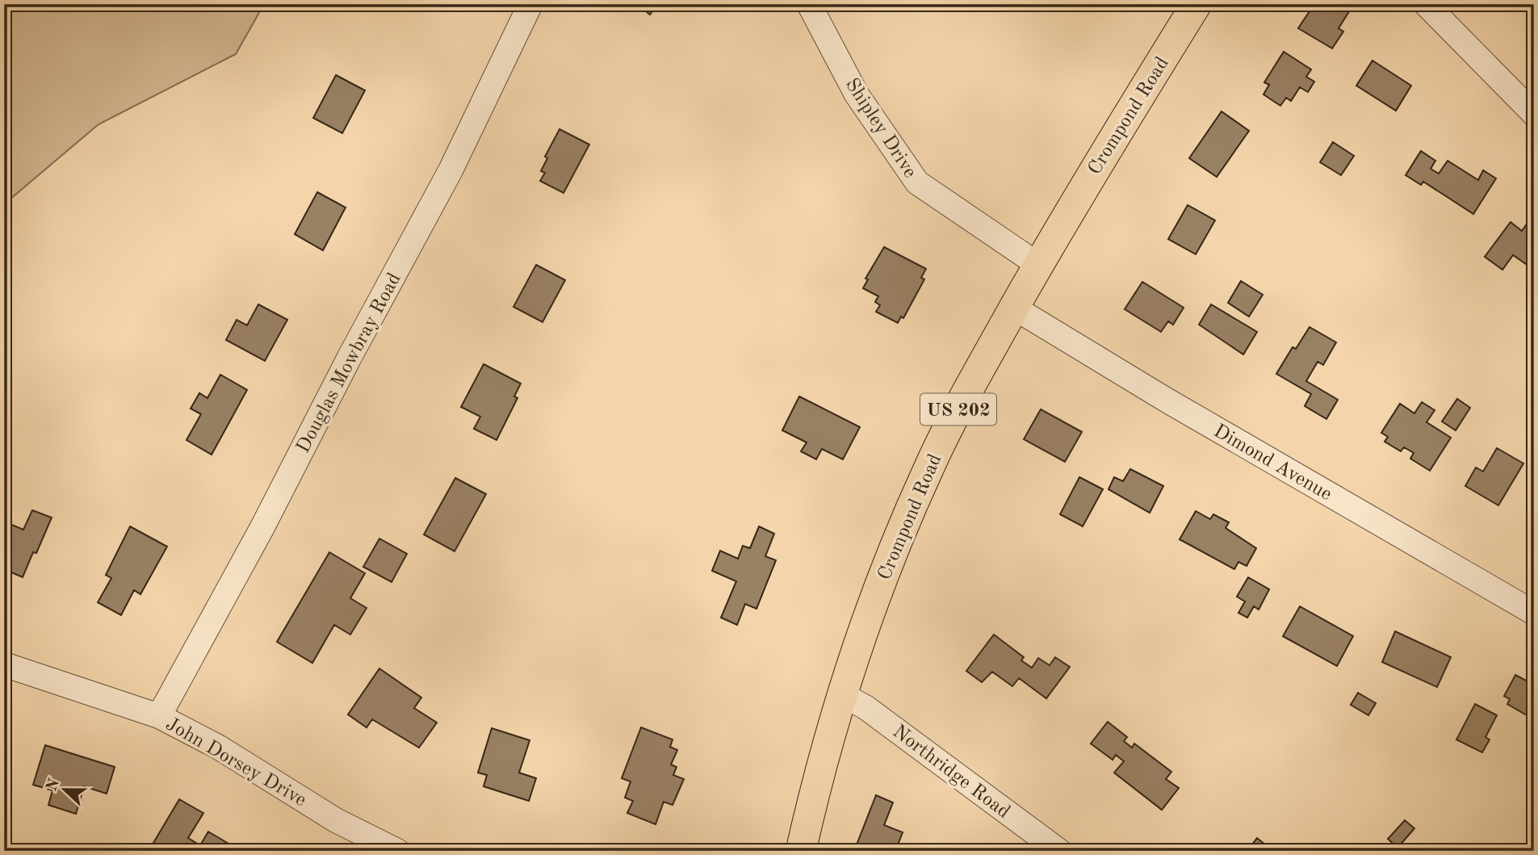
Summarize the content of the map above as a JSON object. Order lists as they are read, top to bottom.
{
  "streets": {
    "main road": ["Crompond Road", "US 202"],
    "street": [
      "Shipley Drive",
      "Douglas Mowbray Road",
      "Dimond Avenue",
      "John Dorsey Drive",
      "Northridge Road"
    ]
  },
  "crossings": [
    ["Crompond Road", "Shipley Drive"],
    ["Crompond Road", "Dimond Avenue"],
    ["Crompond Road", "Northridge Road"],
    ["Douglas Mowbray Road", "John Dorsey Drive"]
  ],
  "north": "left"
}
